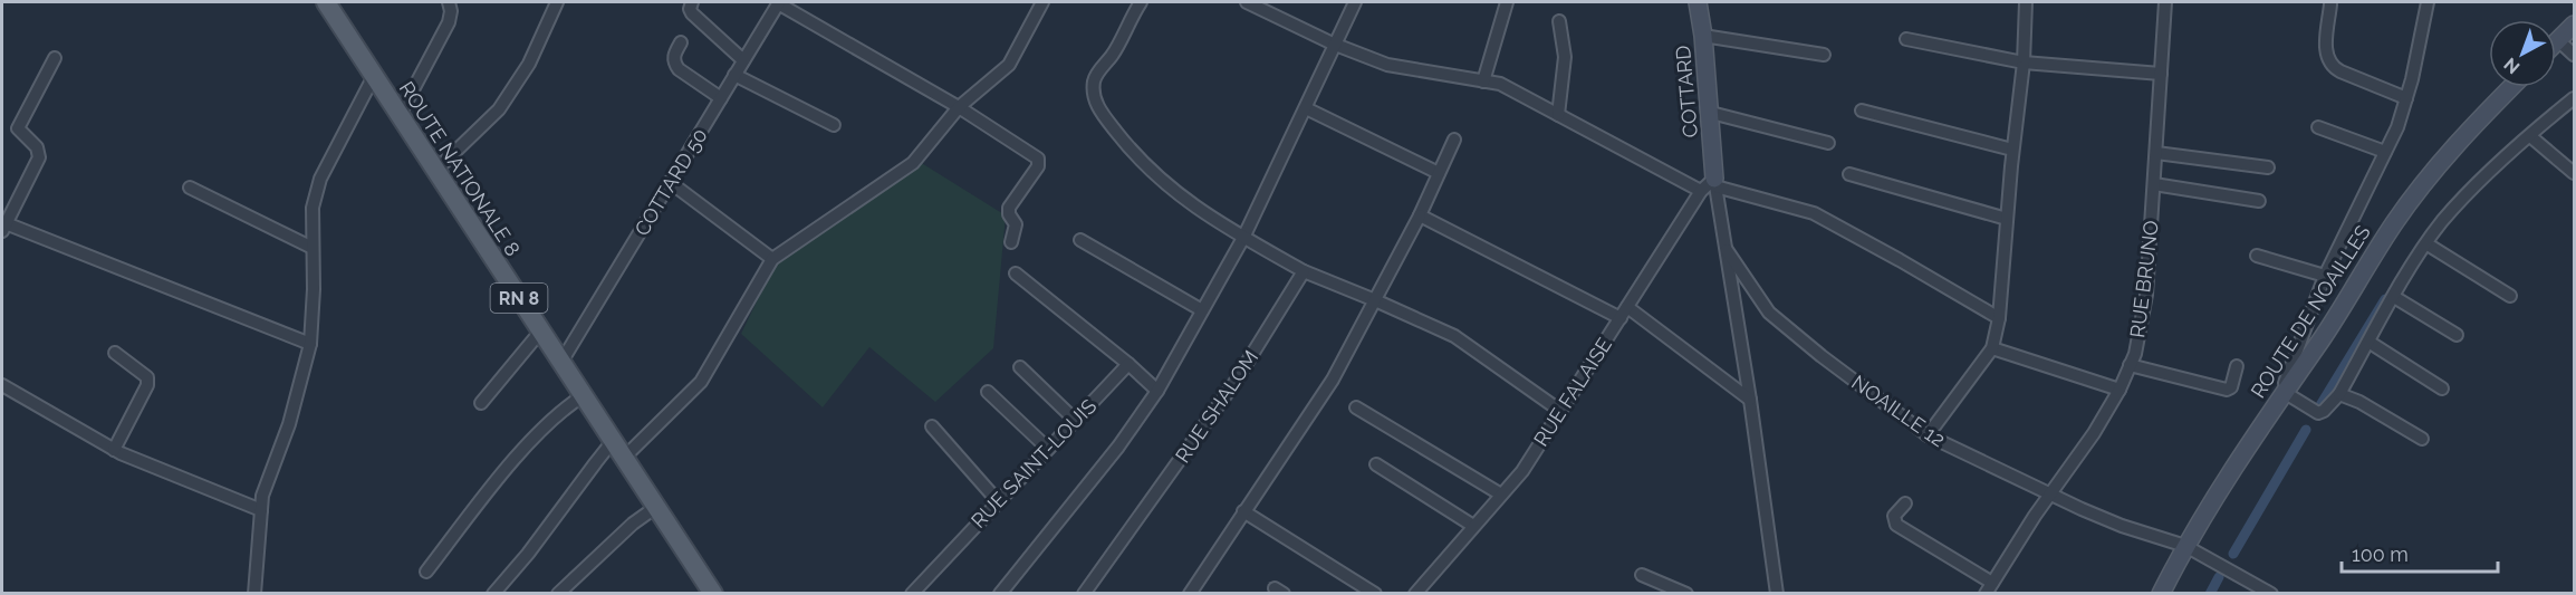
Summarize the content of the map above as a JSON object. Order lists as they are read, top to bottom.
{
  "streets": {
    "main road": ["ROUTE NATIONALE 8", "RN 8"],
    "street": [
      "COTTARD",
      "COTTARD 50",
      "RUE BRUNO",
      "ROUTE DE NOAILLES",
      "RUE FALAISE",
      "RUE SHALOM",
      "NOAILLE 12",
      "RUE SAINT-LOUIS"
    ]
  },
  "crossings": [
    ["COTTARD", "RUE FALAISE"],
    ["ROUTE NATIONALE 8", "COTTARD 50"],
    ["RUE BRUNO", "NOAILLE 12"],
    ["ROUTE DE NOAILLES", "NOAILLE 12"]
  ],
  "scale_bar": "100 m",
  "north": "bottom left"
}
